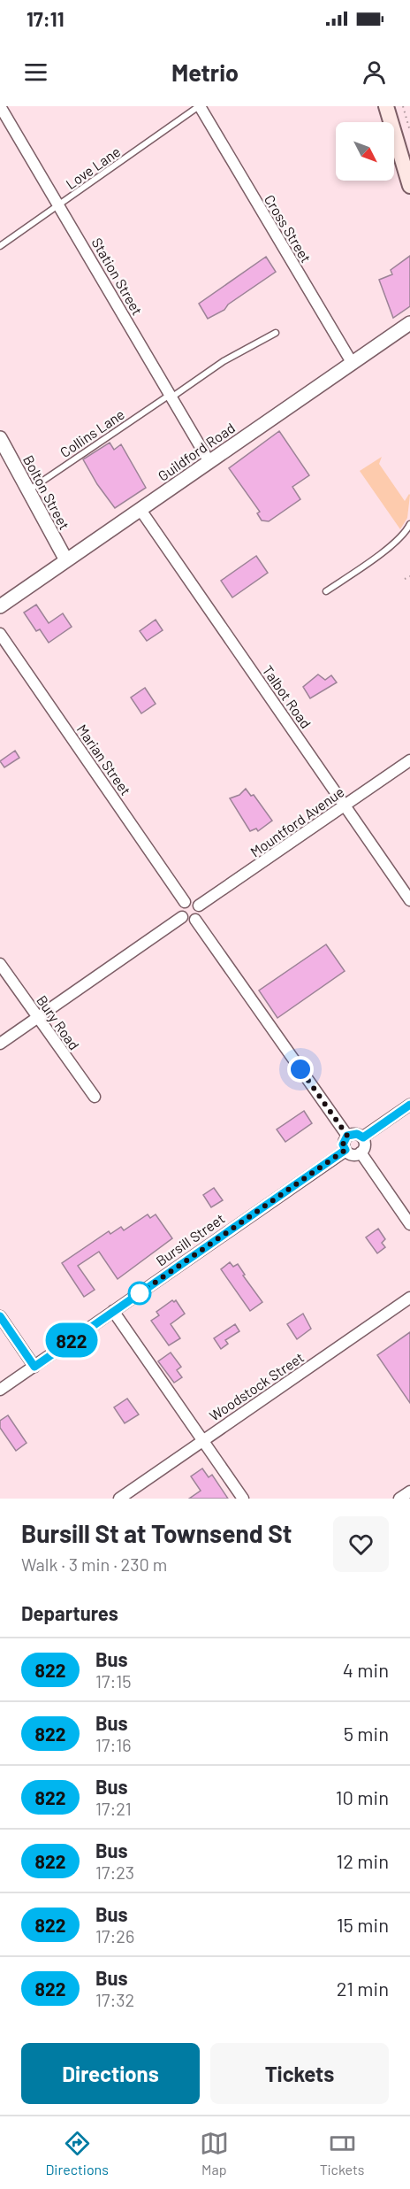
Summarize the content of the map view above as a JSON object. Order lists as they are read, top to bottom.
{
  "streets": {
    "street": [
      "Cross Street",
      "Station Street",
      "Guildford Road",
      "Bolton Street",
      "Talbot Road",
      "Marian Street",
      "Mountford Avenue",
      "Bury Road",
      "Bursill Street",
      "Woodstock Street"
    ],
    "lane": ["Love Lane", "Collins Lane"]
  },
  "crossings": [
    ["Love Lane", "Cross Street"],
    ["Love Lane", "Station Street"],
    ["Cross Street", "Guildford Road"],
    ["Station Street", "Collins Lane"],
    ["Station Street", "Guildford Road"],
    ["Collins Lane", "Bolton Street"],
    ["Guildford Road", "Bolton Street"],
    ["Guildford Road", "Talbot Road"],
    ["Talbot Road", "Mountford Avenue"],
    ["Marian Street", "Mountford Avenue"]
  ],
  "lines": ["bus line 822"],
  "north": "bottom right",
  "page": {
    "status": "17:11",
    "header": "Metrio",
    "on_map": "822",
    "heading": [
      ["Bursill St at Townsend St", "Walk · 3 min · 230 m"],
      "Departures"
    ],
    "list": [
      {
        "mark": "822",
        "name": "Bus",
        "note": "17:15",
        "value": "4 min"
      },
      {
        "mark": "822",
        "name": "Bus",
        "note": "17:16",
        "value": "5 min"
      },
      {
        "mark": "822",
        "name": "Bus",
        "note": "17:21",
        "value": "10 min"
      },
      {
        "mark": "822",
        "name": "Bus",
        "note": "17:23",
        "value": "12 min"
      },
      {
        "mark": "822",
        "name": "Bus",
        "note": "17:26",
        "value": "15 min"
      },
      {
        "mark": "822",
        "name": "Bus",
        "note": "17:32",
        "value": "21 min"
      }
    ],
    "buttons": ["Directions", "Tickets"],
    "tabs": ["Directions", "Map", "Tickets"]
  }
}
